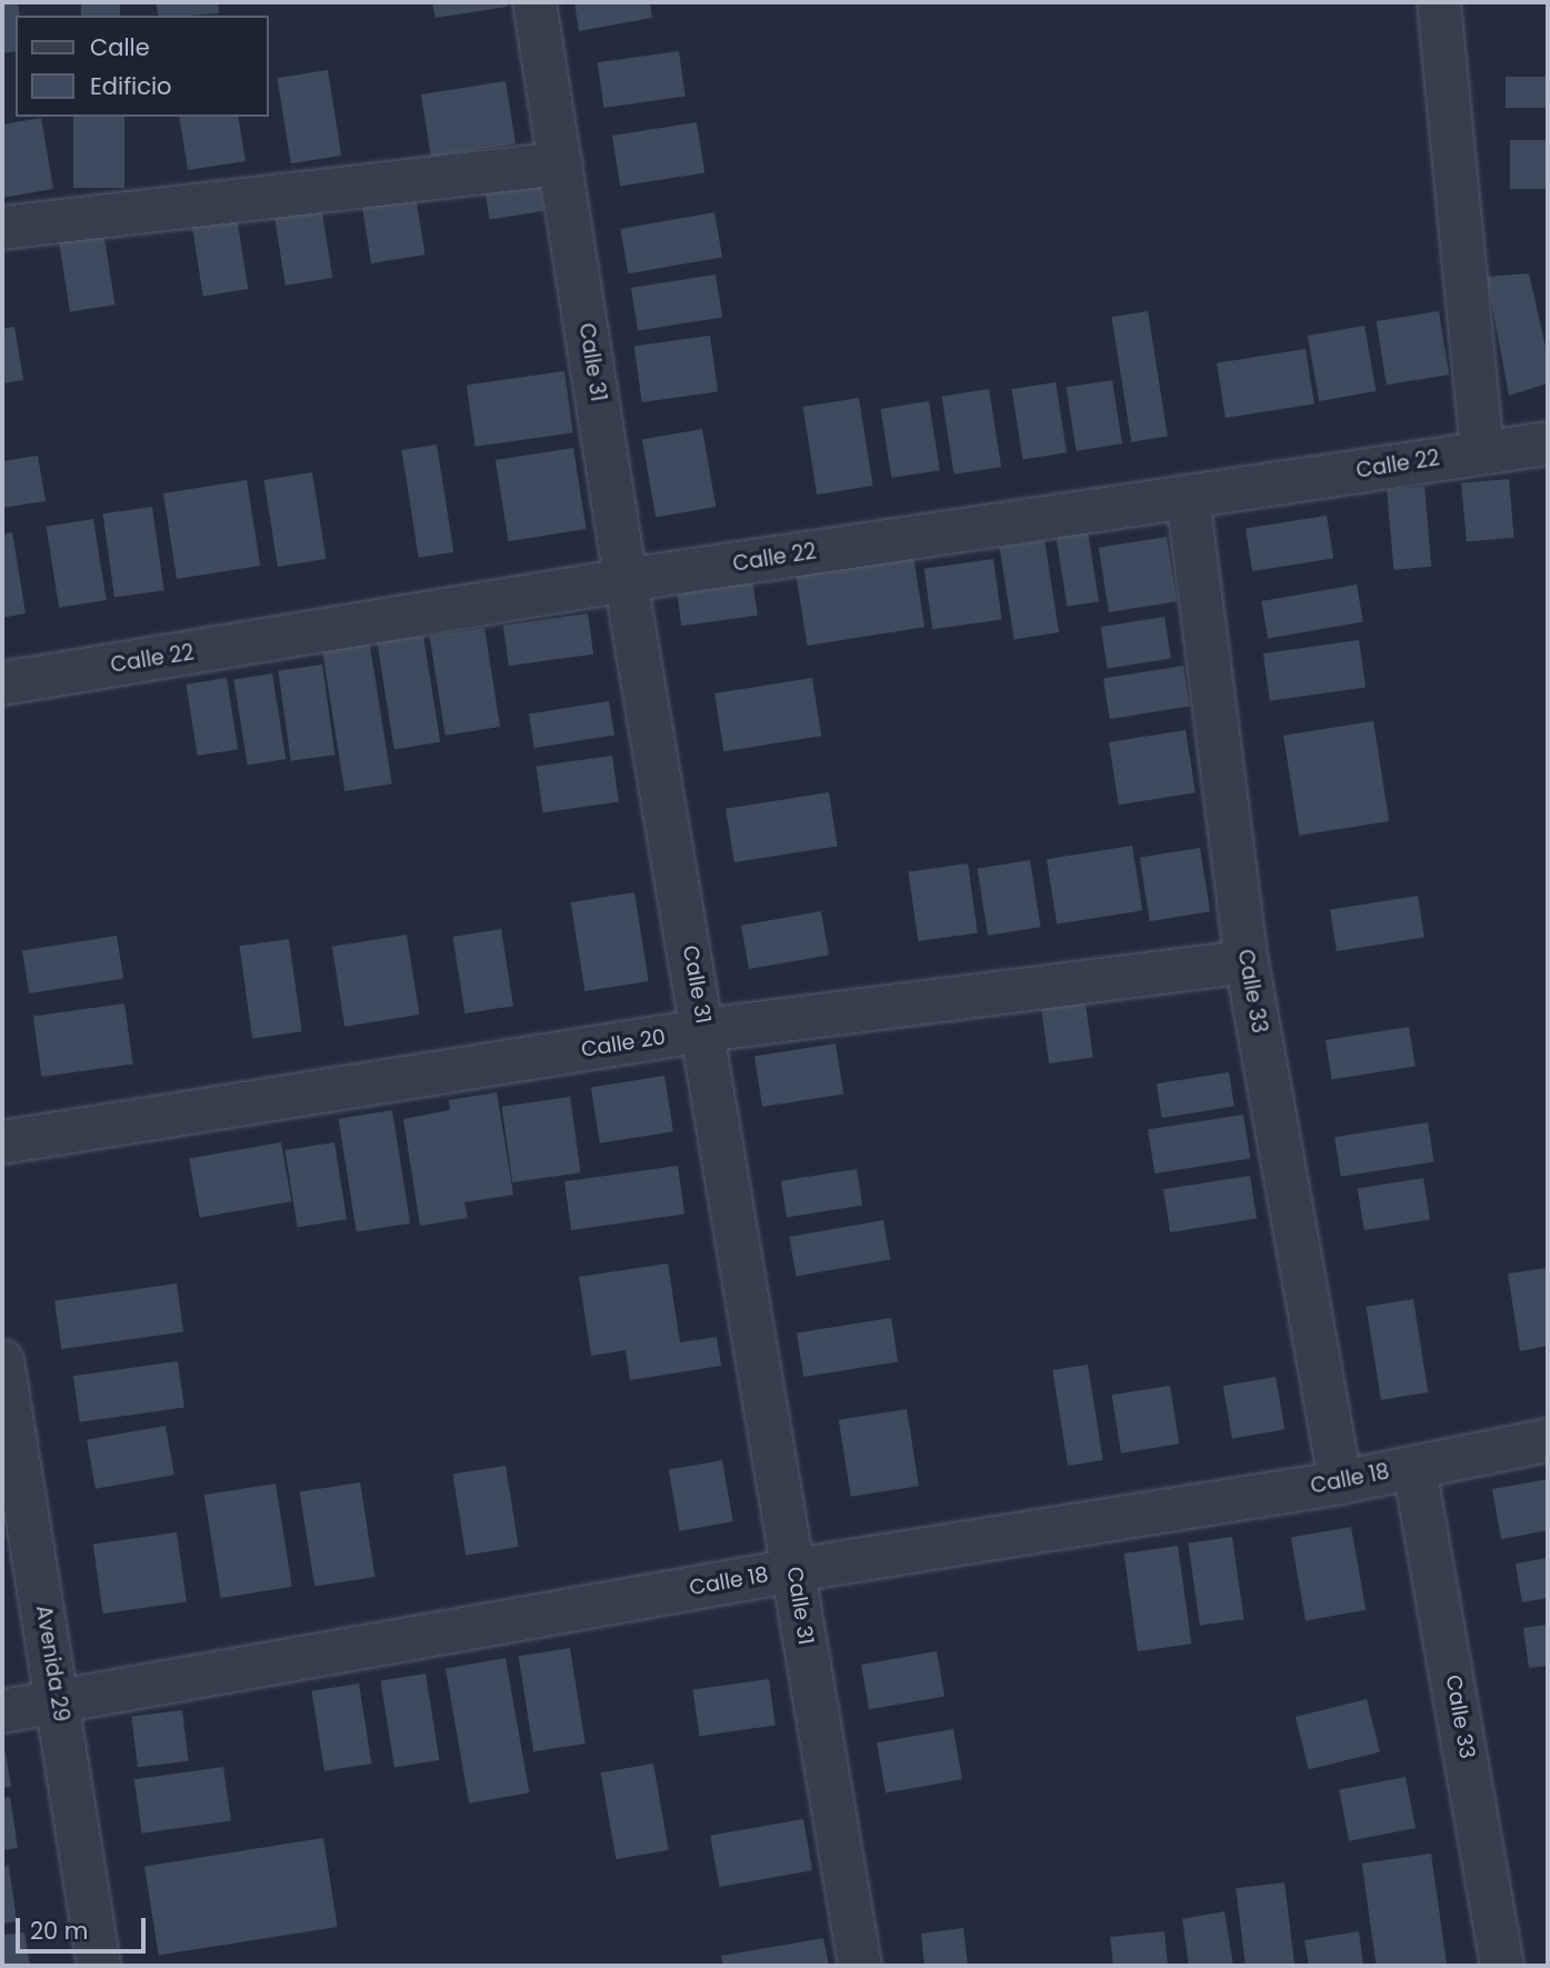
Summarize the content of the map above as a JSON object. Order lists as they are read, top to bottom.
{
  "streets": {
    "street": [
      "Calle 31",
      "Calle 22",
      "Calle 33",
      "Calle 20",
      "Calle 18",
      "Avenida 29"
    ]
  },
  "crossings": [
    ["Calle 31", "Calle 22"],
    ["Calle 31", "Calle 20"],
    ["Calle 31", "Calle 18"],
    ["Calle 22", "Calle 33"],
    ["Calle 33", "Calle 20"],
    ["Calle 33", "Calle 18"],
    ["Calle 18", "Avenida 29"]
  ],
  "legend": ["Calle", "Edificio"],
  "scale_bar": "20 m"
}
